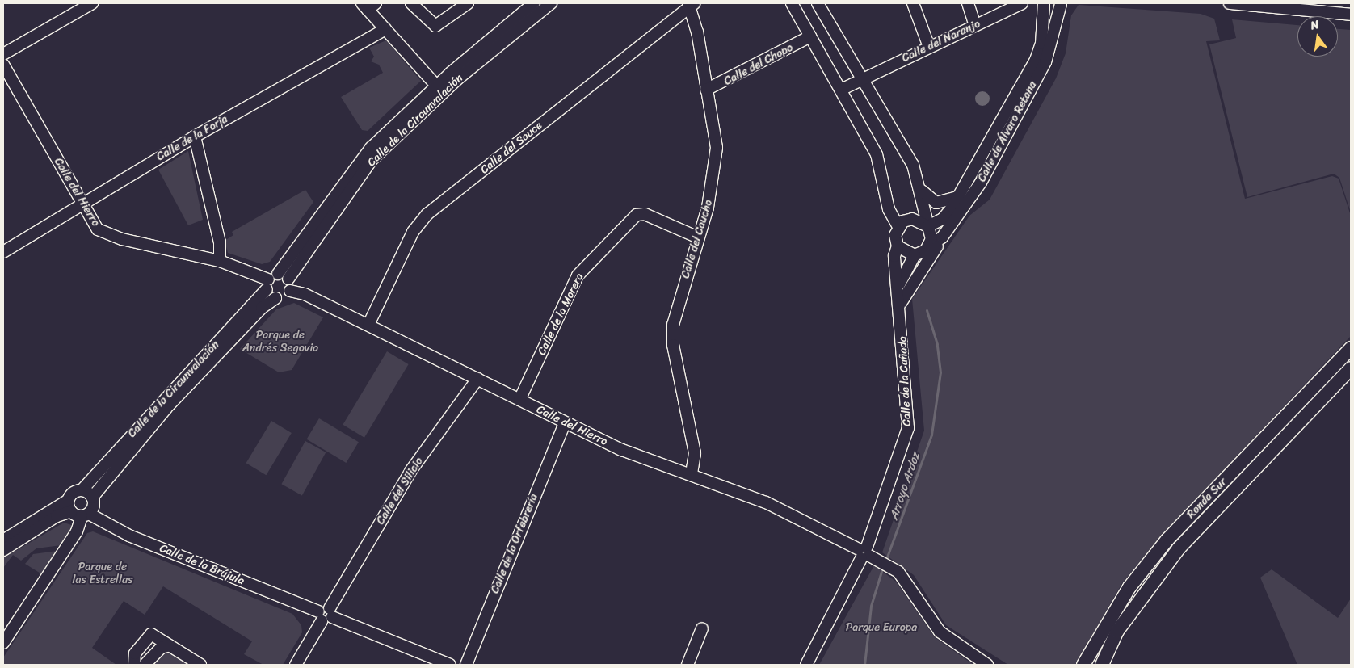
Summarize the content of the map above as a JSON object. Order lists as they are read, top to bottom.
{
  "streets": {
    "main road": ["Ronda Sur"],
    "street": [
      "Calle del Naranjo",
      "Calle del Chopo",
      "Calle de la Circunvalación",
      "Calle de Álvaro Retana",
      "Calle de la Forja",
      "Calle del Sauce",
      "Calle del Hierro",
      "Calle del Caucho",
      "Calle de la Morera",
      "Calle de la Cañada",
      "Calle del Silicio",
      "Calle de la Orfebrería",
      "Calle de la Brújula"
    ]
  },
  "crossings": [
    ["Calle del Chopo", "Calle del Caucho"],
    ["Calle del Chopo", "Calle de la Cañada"],
    ["Calle de la Circunvalación", "Calle del Hierro"],
    ["Calle de la Circunvalación", "Calle de la Brújula"],
    ["Calle de Álvaro Retana", "Calle de la Cañada"],
    ["Calle de la Forja", "Calle del Hierro"],
    ["Calle del Sauce", "Calle del Hierro"],
    ["Calle del Sauce", "Calle del Caucho"],
    ["Calle del Hierro", "Calle del Caucho"],
    ["Calle del Hierro", "Calle de la Morera"],
    ["Calle del Hierro", "Calle de la Cañada"],
    ["Calle del Hierro", "Calle del Silicio"],
    ["Calle del Hierro", "Calle de la Orfebrería"],
    ["Calle del Caucho", "Calle de la Morera"],
    ["Calle del Silicio", "Calle de la Brújula"]
  ],
  "water": ["Arroyo Ardoz"],
  "parks": ["Parque de Andrés Segovia", "Parque de las Estrellas", "Parque Europa"],
  "north": "top"
}
